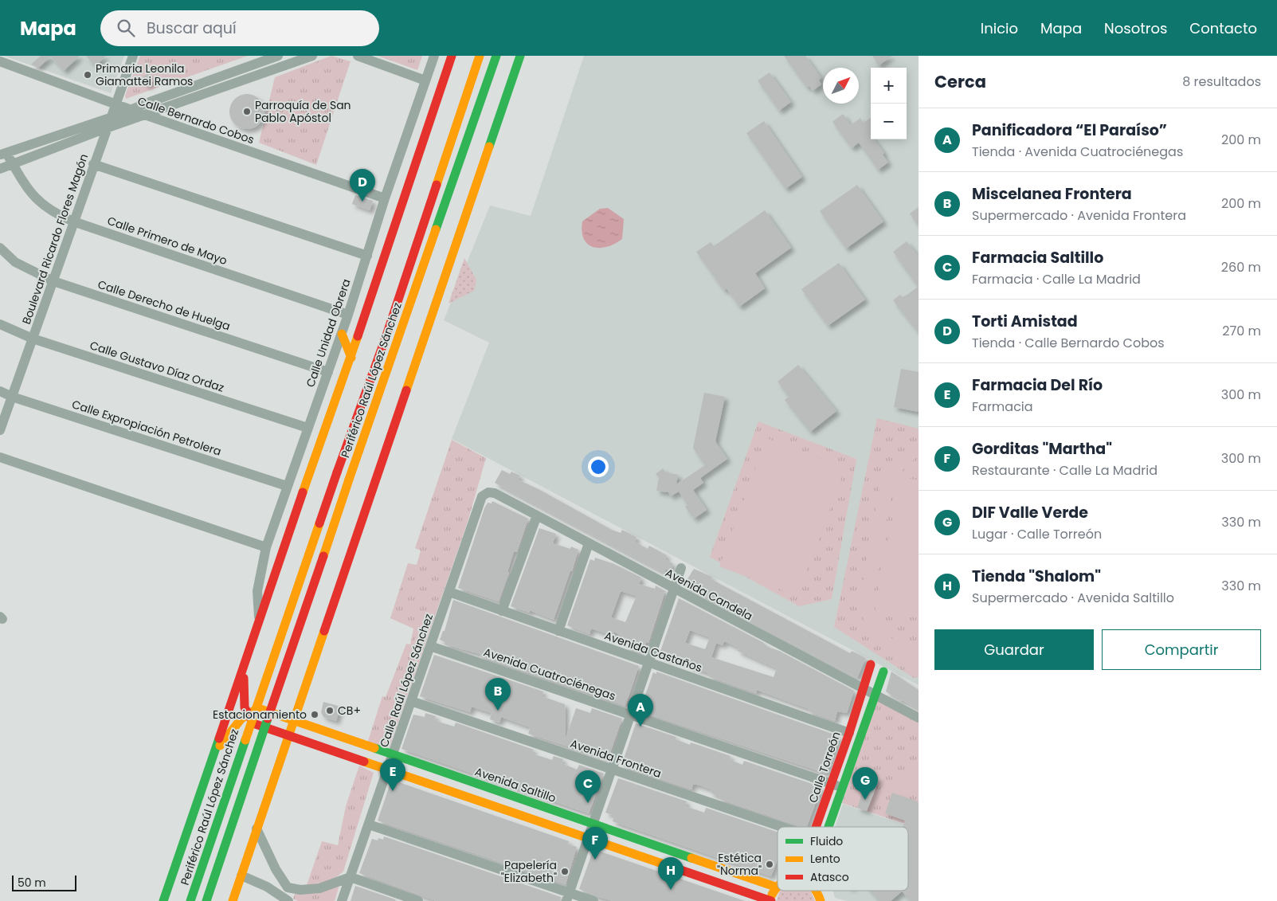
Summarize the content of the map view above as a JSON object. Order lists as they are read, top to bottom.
{
  "streets": {
    "main road": ["Periférico Raúl López Sánchez", "Calle Torreón", "Avenida Saltillo"],
    "street": [
      "Calle Bernardo Cobos",
      "Boulevard Ricardo Flores Magón",
      "Calle Primero de Mayo",
      "Calle Derecho de Huelga",
      "Calle Unidad Obrera",
      "Calle Gustavo Díaz Ordaz",
      "Calle Expropiación Petrolera",
      "Avenida Candela",
      "Avenida Castaños",
      "Avenida Cuatrociénegas",
      "Calle Raúl López Sánchez",
      "Avenida Frontera"
    ]
  },
  "crossings": [
    ["Calle Bernardo Cobos", "Boulevard Ricardo Flores Magón"],
    ["Calle Bernardo Cobos", "Calle Unidad Obrera"],
    ["Boulevard Ricardo Flores Magón", "Calle Primero de Mayo"],
    ["Boulevard Ricardo Flores Magón", "Calle Derecho de Huelga"],
    ["Boulevard Ricardo Flores Magón", "Calle Gustavo Díaz Ordaz"],
    ["Boulevard Ricardo Flores Magón", "Calle Expropiación Petrolera"],
    ["Calle Primero de Mayo", "Calle Unidad Obrera"],
    ["Calle Derecho de Huelga", "Calle Unidad Obrera"],
    ["Calle Unidad Obrera", "Calle Gustavo Díaz Ordaz"],
    ["Calle Unidad Obrera", "Periférico Raúl López Sánchez"],
    ["Calle Unidad Obrera", "Calle Expropiación Petrolera"],
    ["Avenida Candela", "Calle Raúl López Sánchez"],
    ["Avenida Candela", "Calle Torreón"],
    ["Avenida Castaños", "Calle Raúl López Sánchez"],
    ["Avenida Castaños", "Calle Torreón"],
    ["Avenida Cuatrociénegas", "Calle Raúl López Sánchez"],
    ["Avenida Cuatrociénegas", "Calle Torreón"],
    ["Calle Raúl López Sánchez", "Avenida Frontera"],
    ["Calle Raúl López Sánchez", "Avenida Saltillo"]
  ],
  "places": [
    "Primaria Leonila Giamattei Ramos",
    "Parroquía de San Pablo Apóstol",
    "CB+",
    "Estacionamiento",
    "Estética \"Norma\"",
    "Papelería \"Elizabeth\""
  ],
  "legend": ["Fluido", "Lento", "Atasco"],
  "scale_bar": "50 m",
  "north": "top right",
  "page": {
    "header": "Mapa",
    "search": "Buscar aquí",
    "nav": [
      "Inicio",
      "Mapa",
      "Nosotros",
      "Contacto"
    ],
    "heading": ["Cerca", "8 resultados"],
    "map_buttons": ["+", "−"],
    "list": [
      {
        "mark": "A",
        "name": "Panificadora “El Paraíso”",
        "note": "Tienda · Avenida Cuatrociénegas",
        "value": "200 m"
      },
      {
        "mark": "B",
        "name": "Miscelanea Frontera",
        "note": "Supermercado · Avenida Frontera",
        "value": "200 m"
      },
      {
        "mark": "C",
        "name": "Farmacia Saltillo",
        "note": "Farmacia · Calle La Madrid",
        "value": "260 m"
      },
      {
        "mark": "D",
        "name": "Torti Amistad",
        "note": "Tienda · Calle Bernardo Cobos",
        "value": "270 m"
      },
      {
        "mark": "E",
        "name": "Farmacia Del Río",
        "note": "Farmacia",
        "value": "300 m"
      },
      {
        "mark": "F",
        "name": "Gorditas \"Martha\"",
        "note": "Restaurante · Calle La Madrid",
        "value": "300 m"
      },
      {
        "mark": "G",
        "name": "DIF Valle Verde",
        "note": "Lugar · Calle Torreón",
        "value": "330 m"
      },
      {
        "mark": "H",
        "name": "Tienda \"Shalom\"",
        "note": "Supermercado · Avenida Saltillo",
        "value": "330 m"
      }
    ],
    "pins": [
      "D",
      "B",
      "A",
      "E",
      "G",
      "C",
      "F",
      "H"
    ],
    "buttons": ["Guardar", "Compartir"],
    "scale": "50 m"
  }
}
